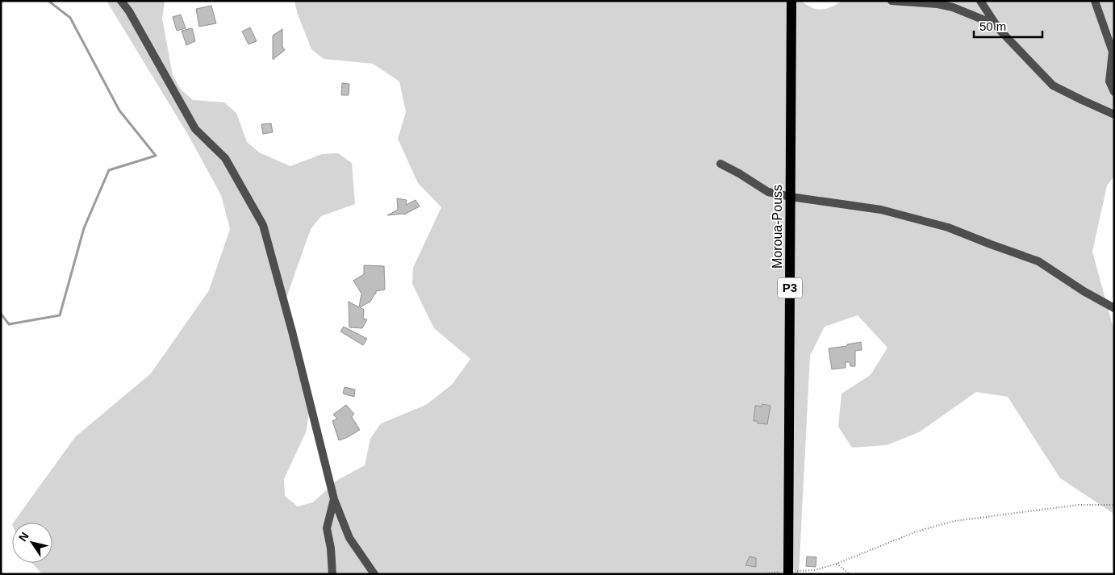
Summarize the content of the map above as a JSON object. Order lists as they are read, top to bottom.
{
  "streets": {
    "main road": ["Moroua-Pouss", "P3"]
  },
  "scale_bar": "50 m",
  "north": "top left"
}
